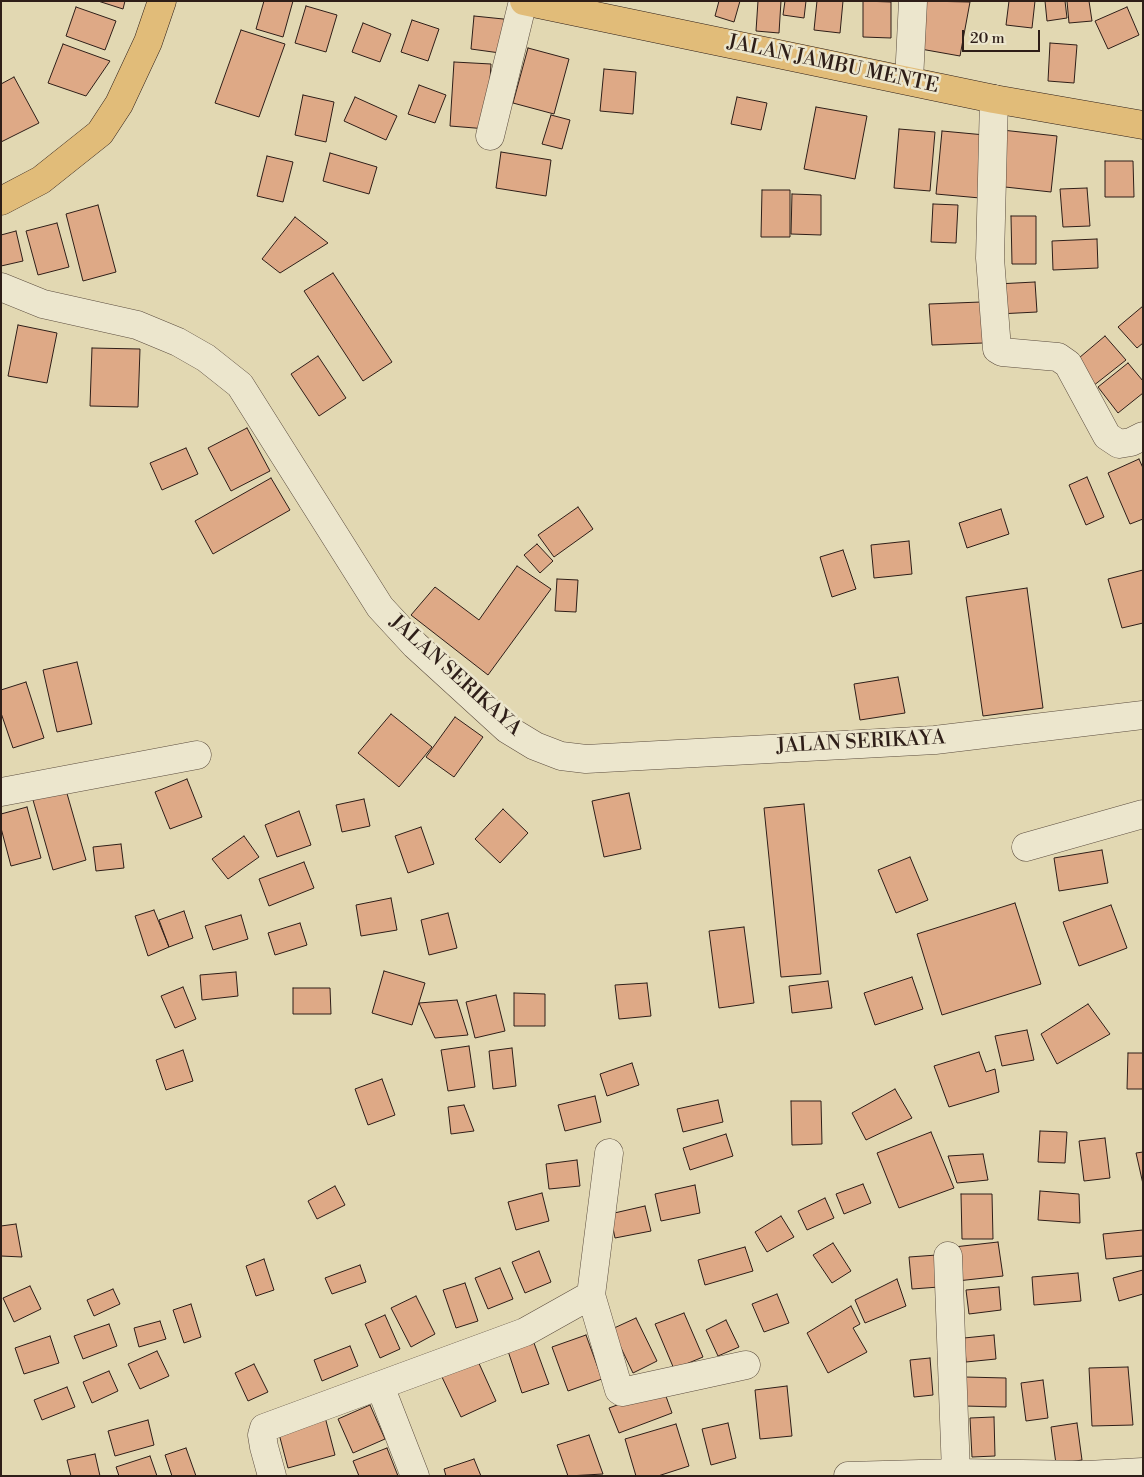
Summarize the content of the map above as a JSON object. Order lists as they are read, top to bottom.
{
  "streets": {
    "main road": ["JALAN JAMBU MENTE"],
    "street": ["JALAN SERIKAYA"]
  },
  "scale_bar": "20 m"
}
